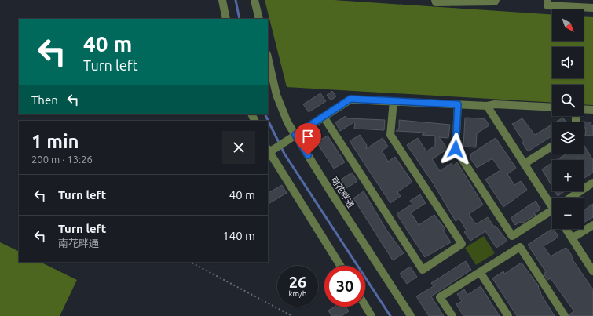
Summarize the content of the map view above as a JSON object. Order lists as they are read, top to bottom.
{
  "streets": {
    "street": ["南花畔通"]
  },
  "north": "bottom right",
  "page": {
    "map_buttons": ["+", "−"],
    "turn": ["40 m", "Turn left"],
    "then": "Then",
    "heading": ["1 min", "200 m · 13:26"],
    "list": [
      {
        "name": "Turn left",
        "value": "40 m"
      },
      {
        "name": "Turn left",
        "note": "南花畔通",
        "value": "140 m"
      }
    ],
    "speed": "26 km/h",
    "limit": "30"
  }
}
